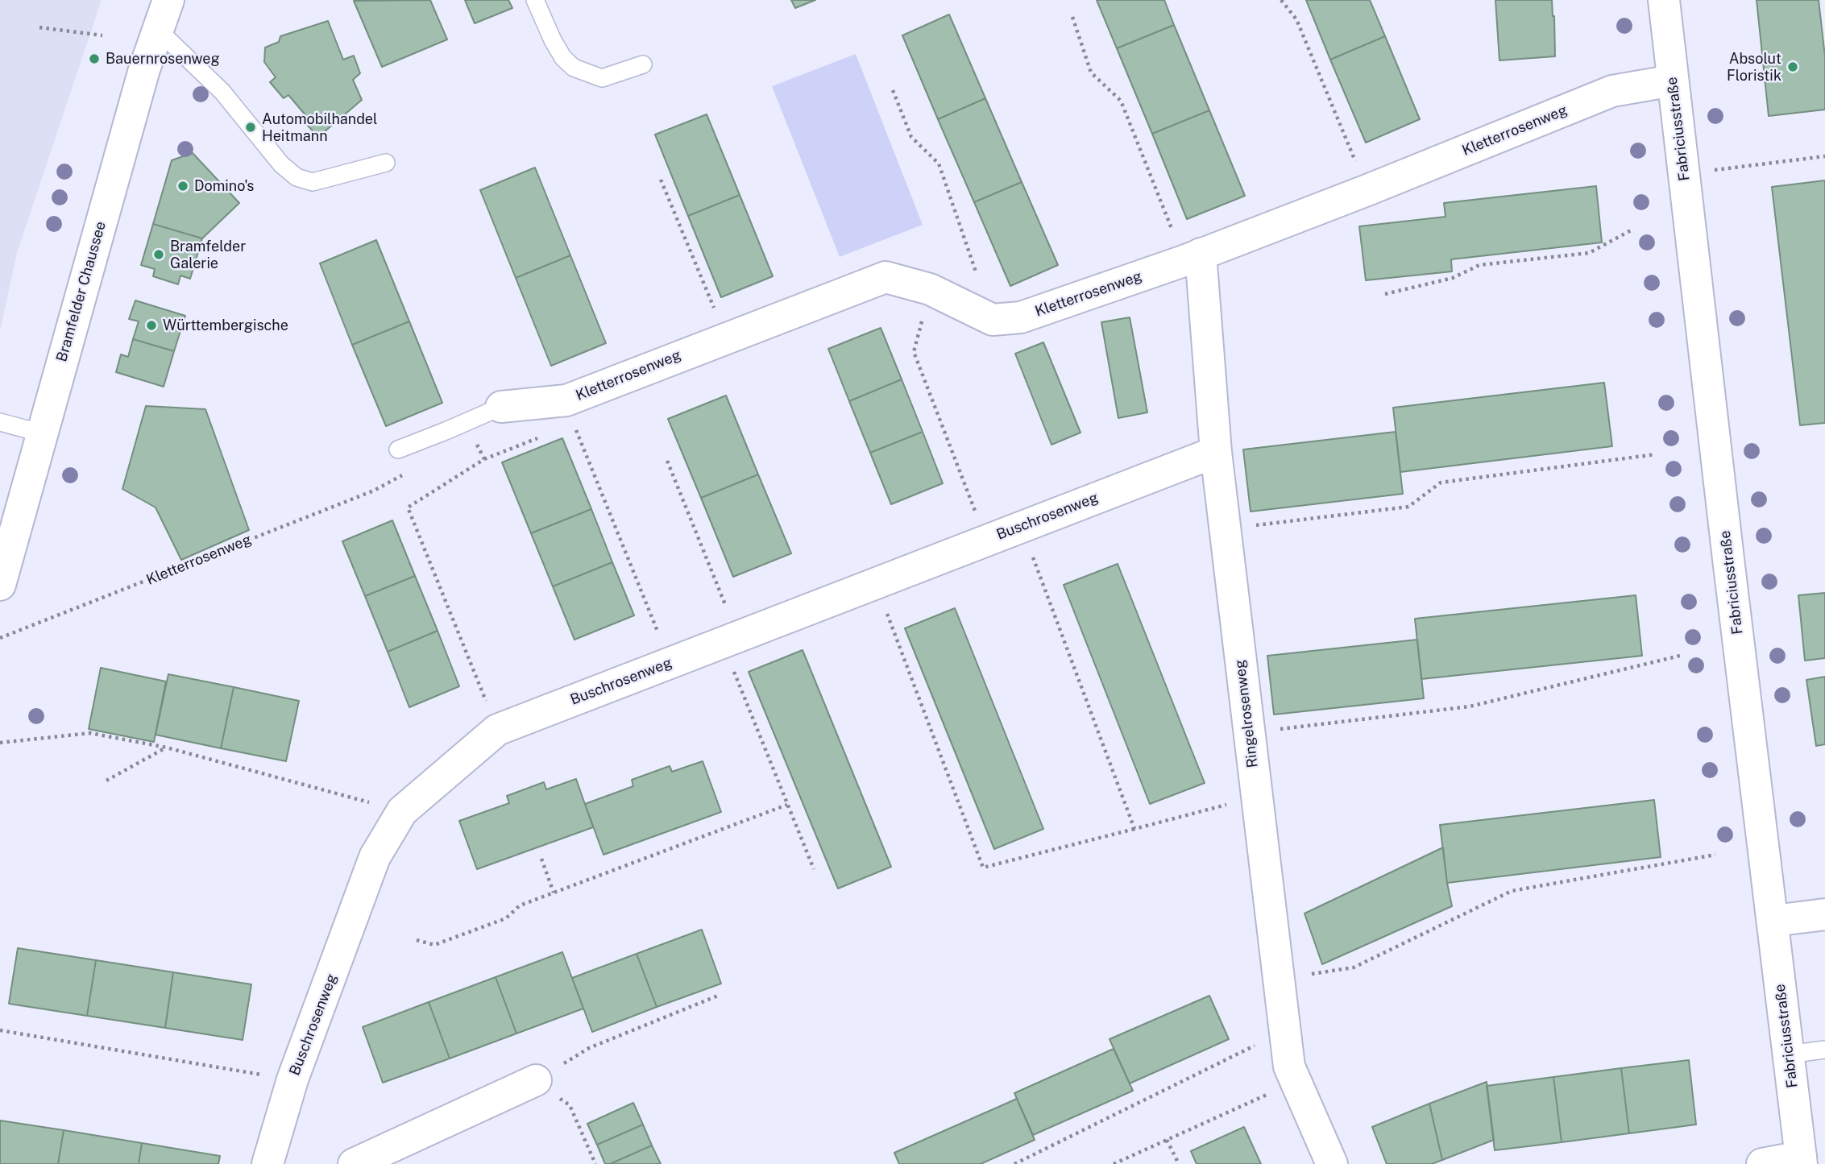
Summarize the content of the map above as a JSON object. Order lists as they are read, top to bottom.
{
  "streets": {
    "street": [
      "Fabriciusstraße",
      "Kletterrosenweg",
      "Bramfelder Chaussee",
      "Buschrosenweg",
      "Ringelrosenweg"
    ]
  },
  "crossings": [
    ["Fabriciusstraße", "Kletterrosenweg"],
    ["Kletterrosenweg", "Ringelrosenweg"],
    ["Buschrosenweg", "Ringelrosenweg"]
  ],
  "places": [
    "Bauernrosenweg",
    "Absolut Floristik",
    "Automobilhandel Heitmann",
    "Domino's",
    "Bramfelder Galerie",
    "Württembergische"
  ]
}
